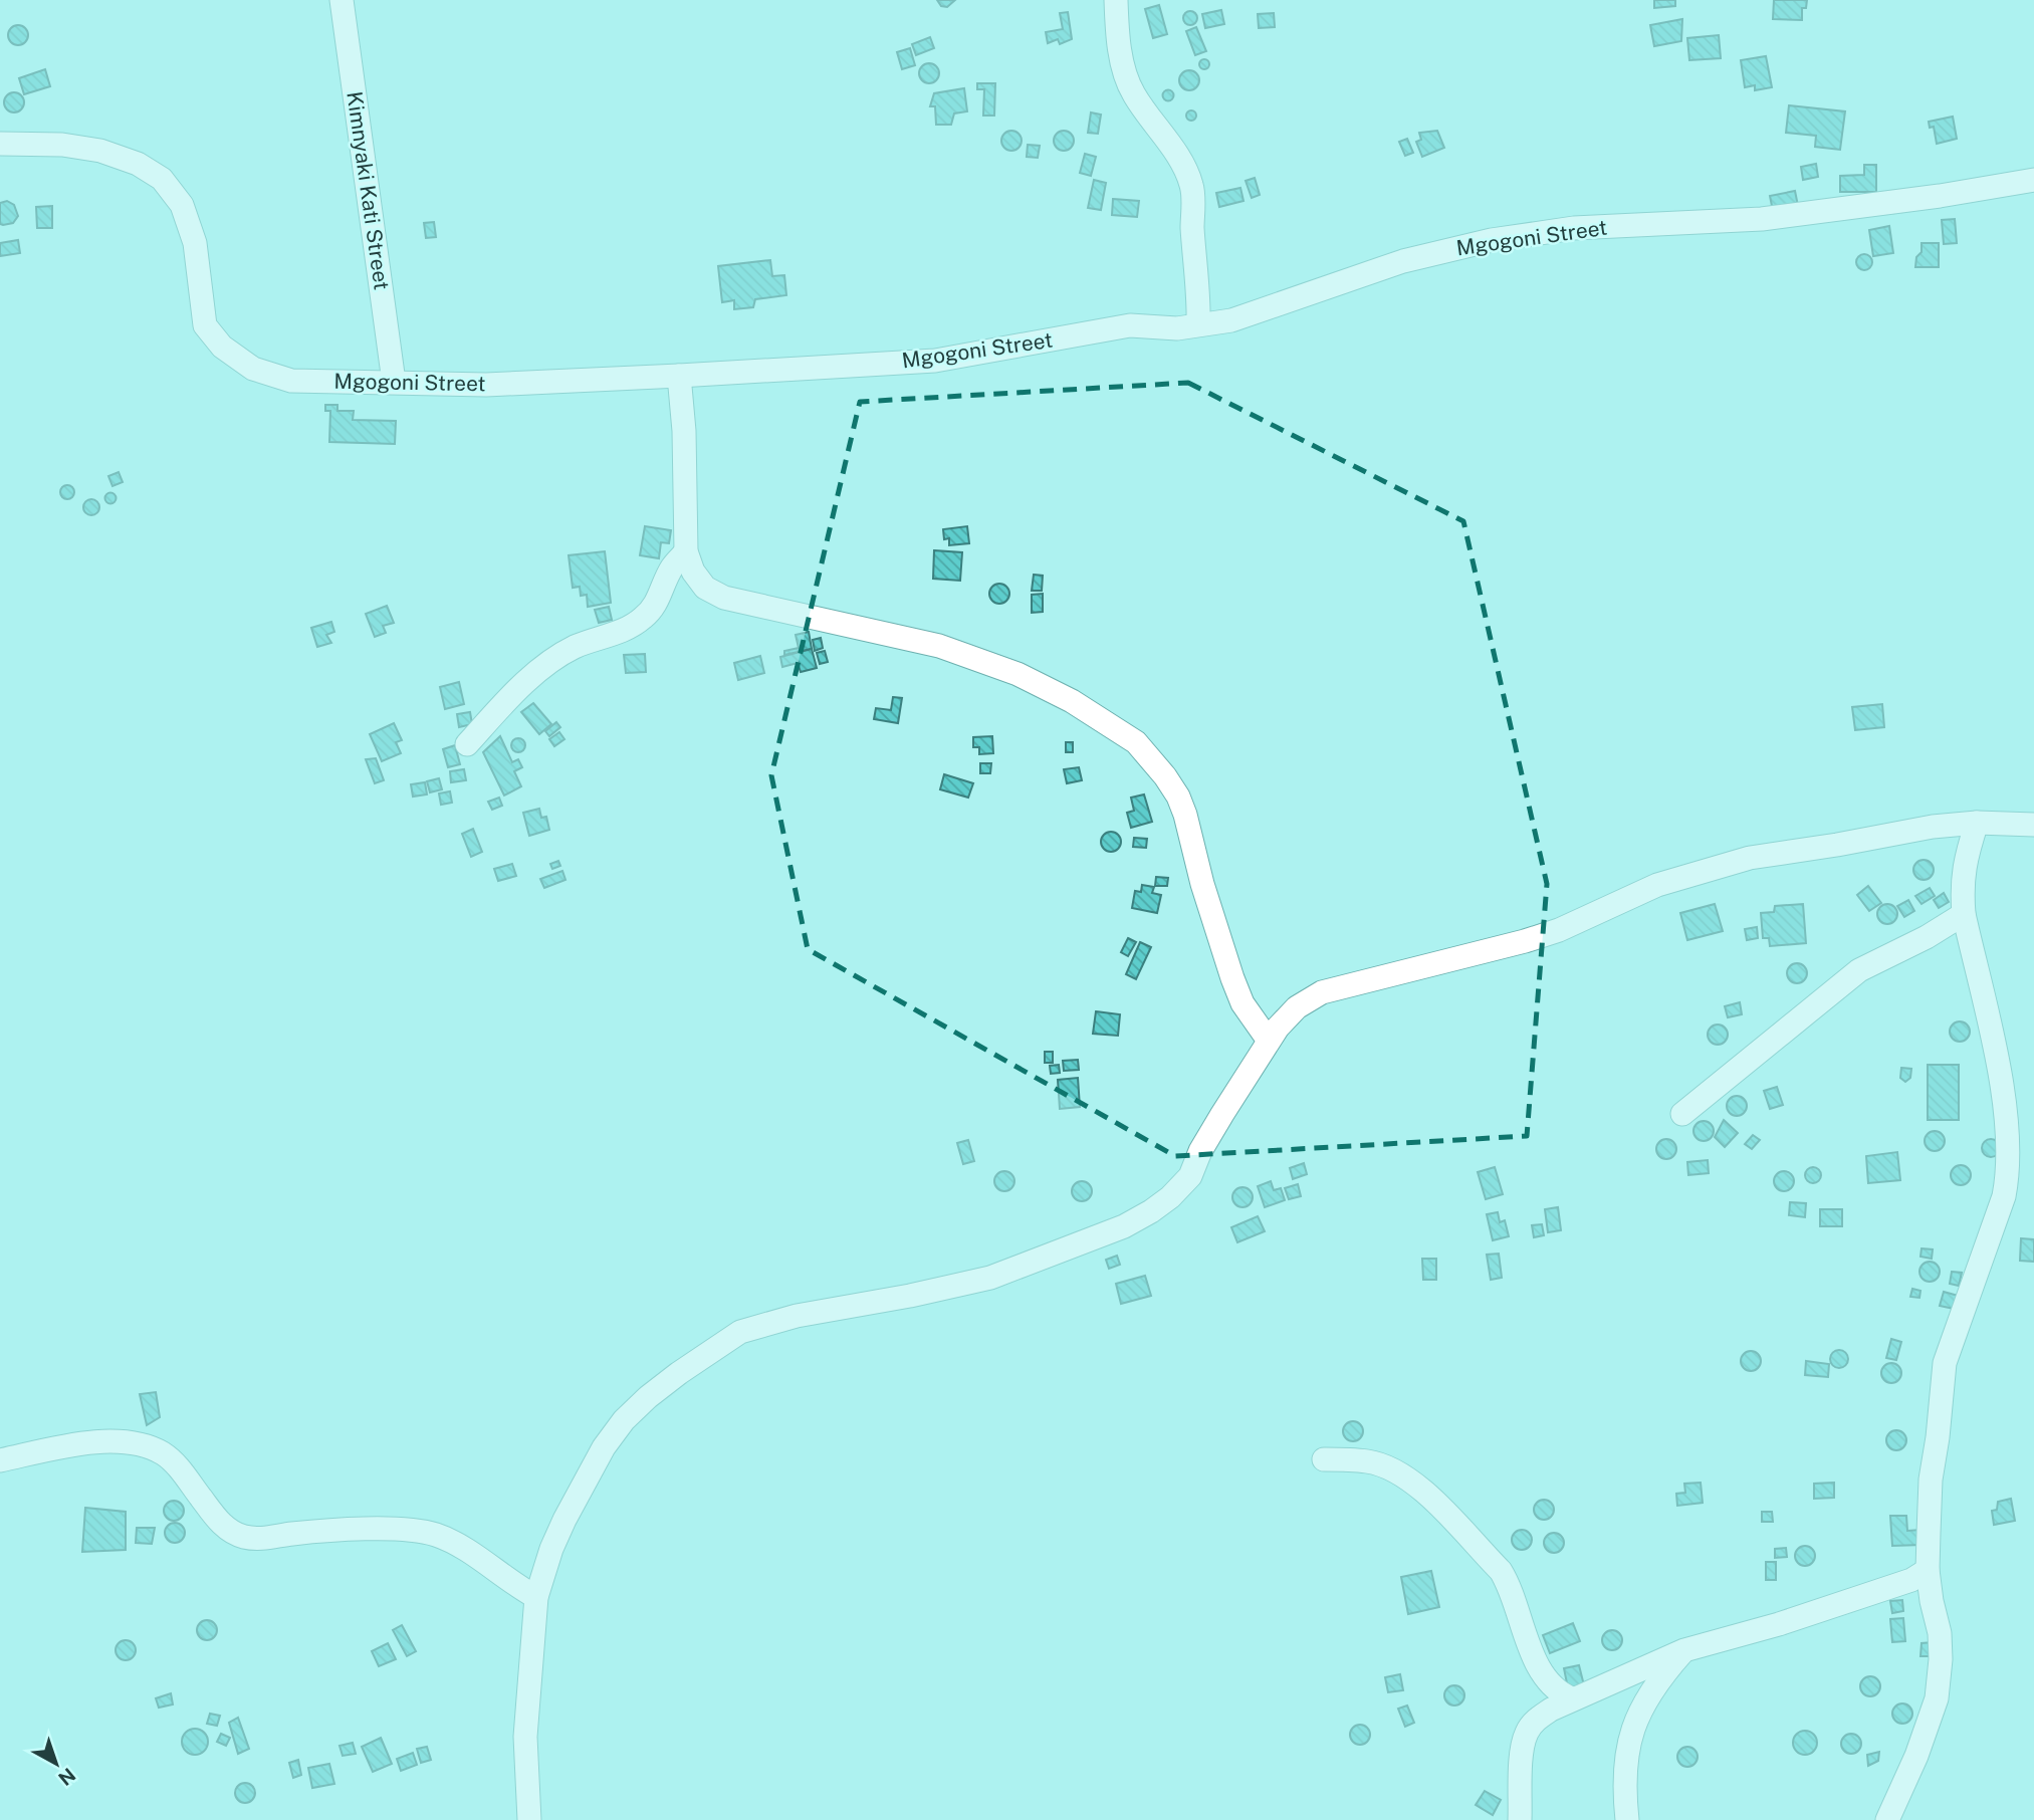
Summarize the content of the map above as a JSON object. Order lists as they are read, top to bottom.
{
  "streets": {
    "street": ["Kimnyaki Kati Street", "Mgogoni Street"]
  },
  "crossings": [
    ["Kimnyaki Kati Street", "Mgogoni Street"]
  ],
  "north": "bottom right"
}
